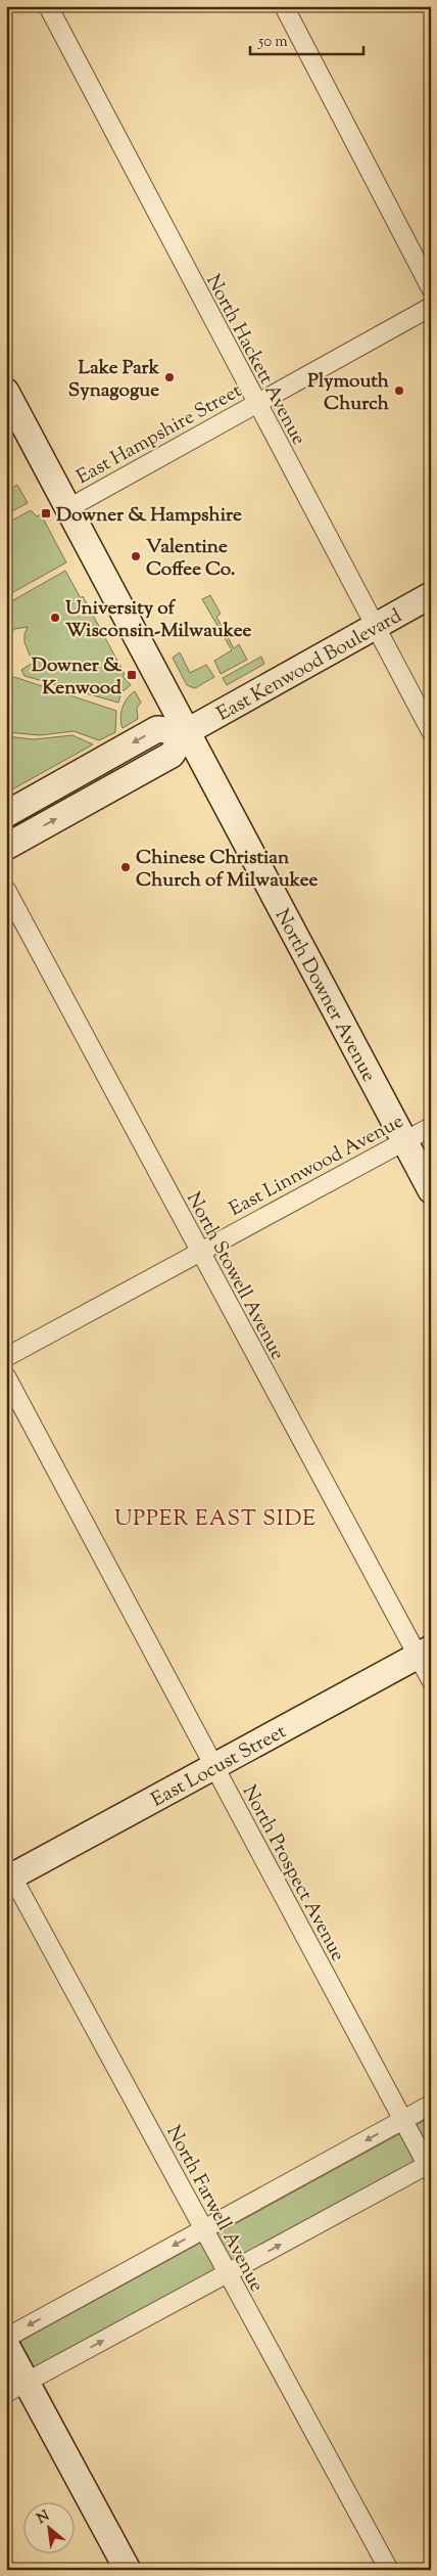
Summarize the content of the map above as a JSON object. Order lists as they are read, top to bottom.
{
  "streets": {
    "street": [
      "North Hackett Avenue",
      "East Hampshire Street",
      "East Kenwood Boulevard",
      "North Downer Avenue",
      "East Linnwood Avenue",
      "North Stowell Avenue",
      "East Locust Street",
      "North Prospect Avenue",
      "North Farwell Avenue"
    ]
  },
  "crossings": [
    ["North Hackett Avenue", "East Hampshire Street"],
    ["North Hackett Avenue", "East Kenwood Boulevard"],
    ["East Hampshire Street", "North Downer Avenue"],
    ["East Kenwood Boulevard", "North Downer Avenue"],
    ["North Downer Avenue", "East Linnwood Avenue"],
    ["East Linnwood Avenue", "North Stowell Avenue"],
    ["North Stowell Avenue", "East Locust Street"],
    ["East Locust Street", "North Prospect Avenue"],
    ["East Locust Street", "North Farwell Avenue"]
  ],
  "districts": ["UPPER EAST SIDE"],
  "places": {
    "other": [
      "Lake Park Synagogue",
      "Plymouth Church",
      "Valentine Coffee Co.",
      "University of Wisconsin-Milwaukee",
      "Chinese Christian Church of Milwaukee"
    ],
    "transit": ["Downer & Hampshire", "Downer & Kenwood"]
  },
  "scale_bar": "50 m",
  "north": "top left"
}
